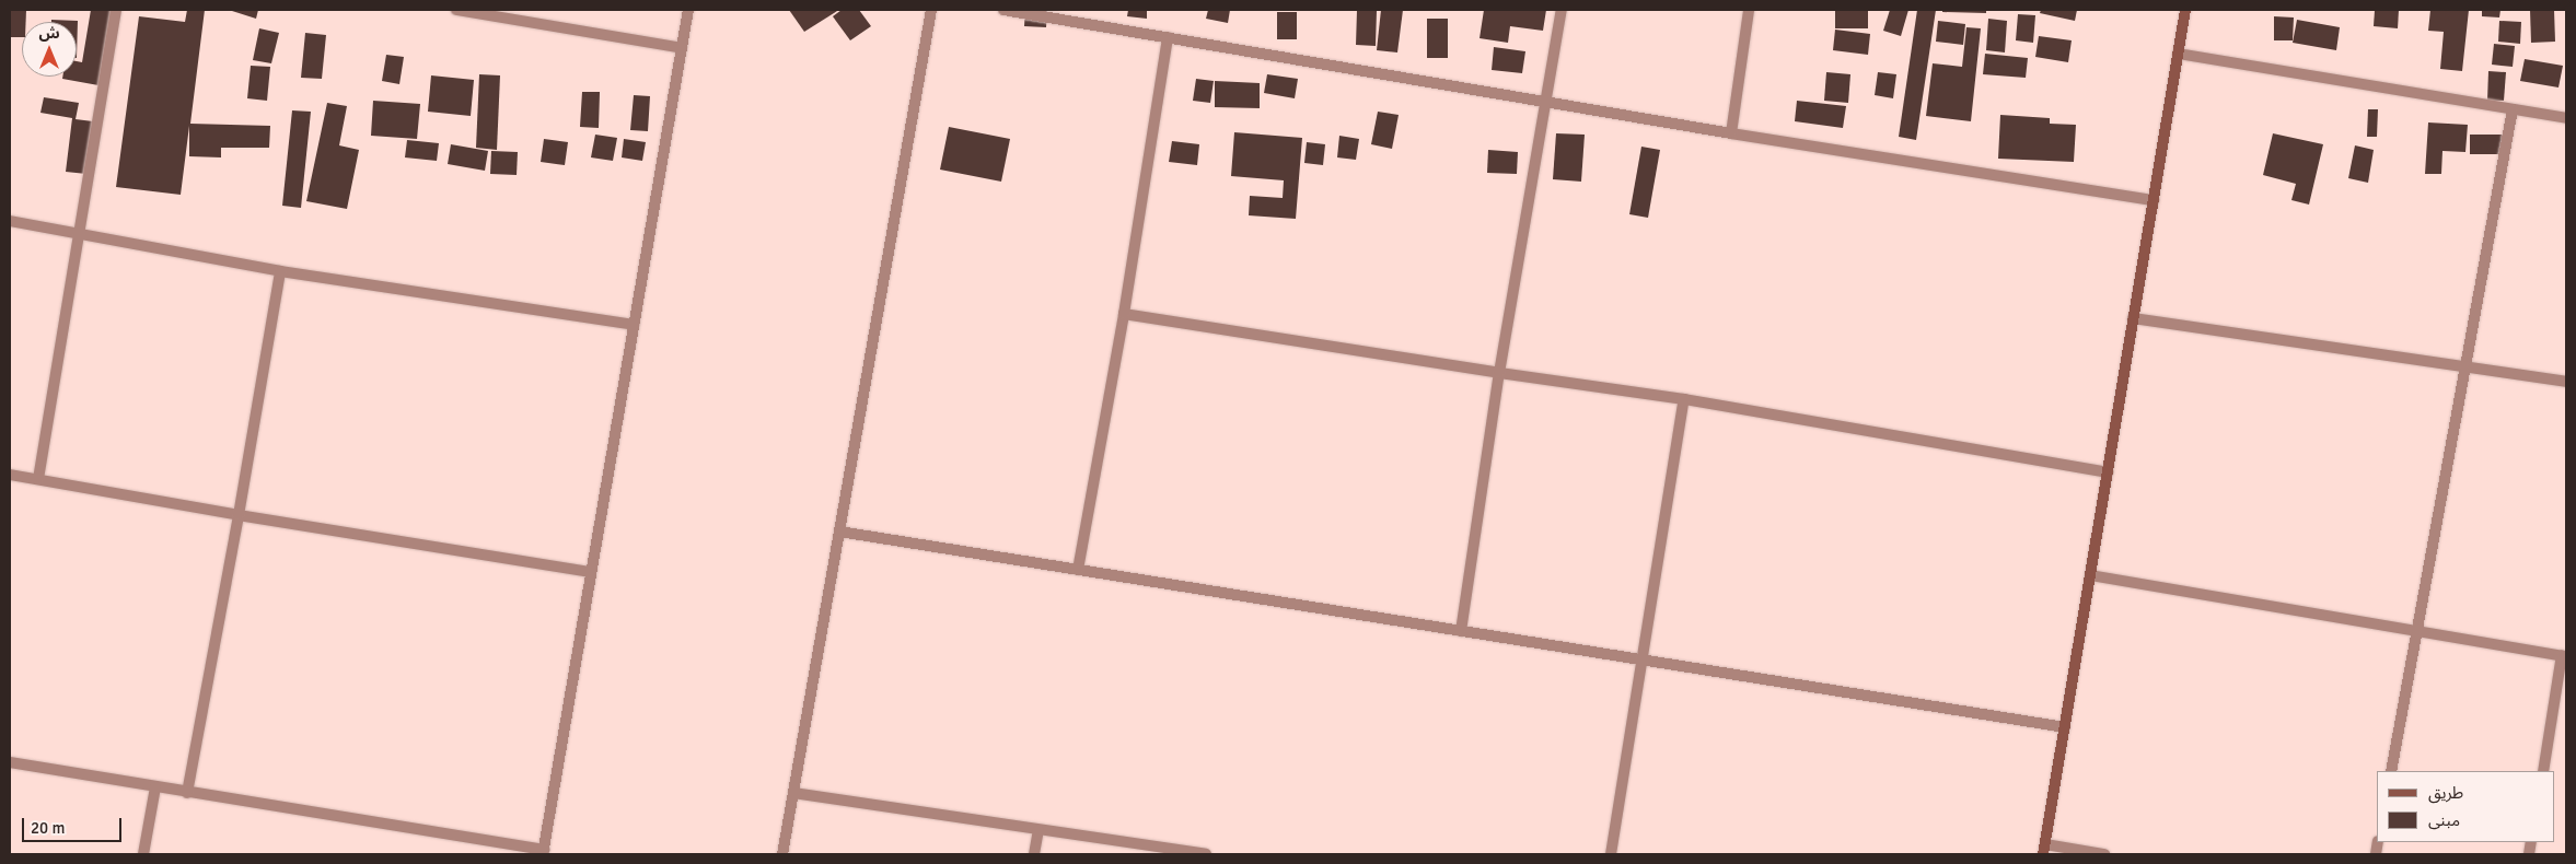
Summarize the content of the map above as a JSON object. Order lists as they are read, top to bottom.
{
  "legend": ["طريق", "مبنى"],
  "scale_bar": "20 m",
  "north": "top"
}
